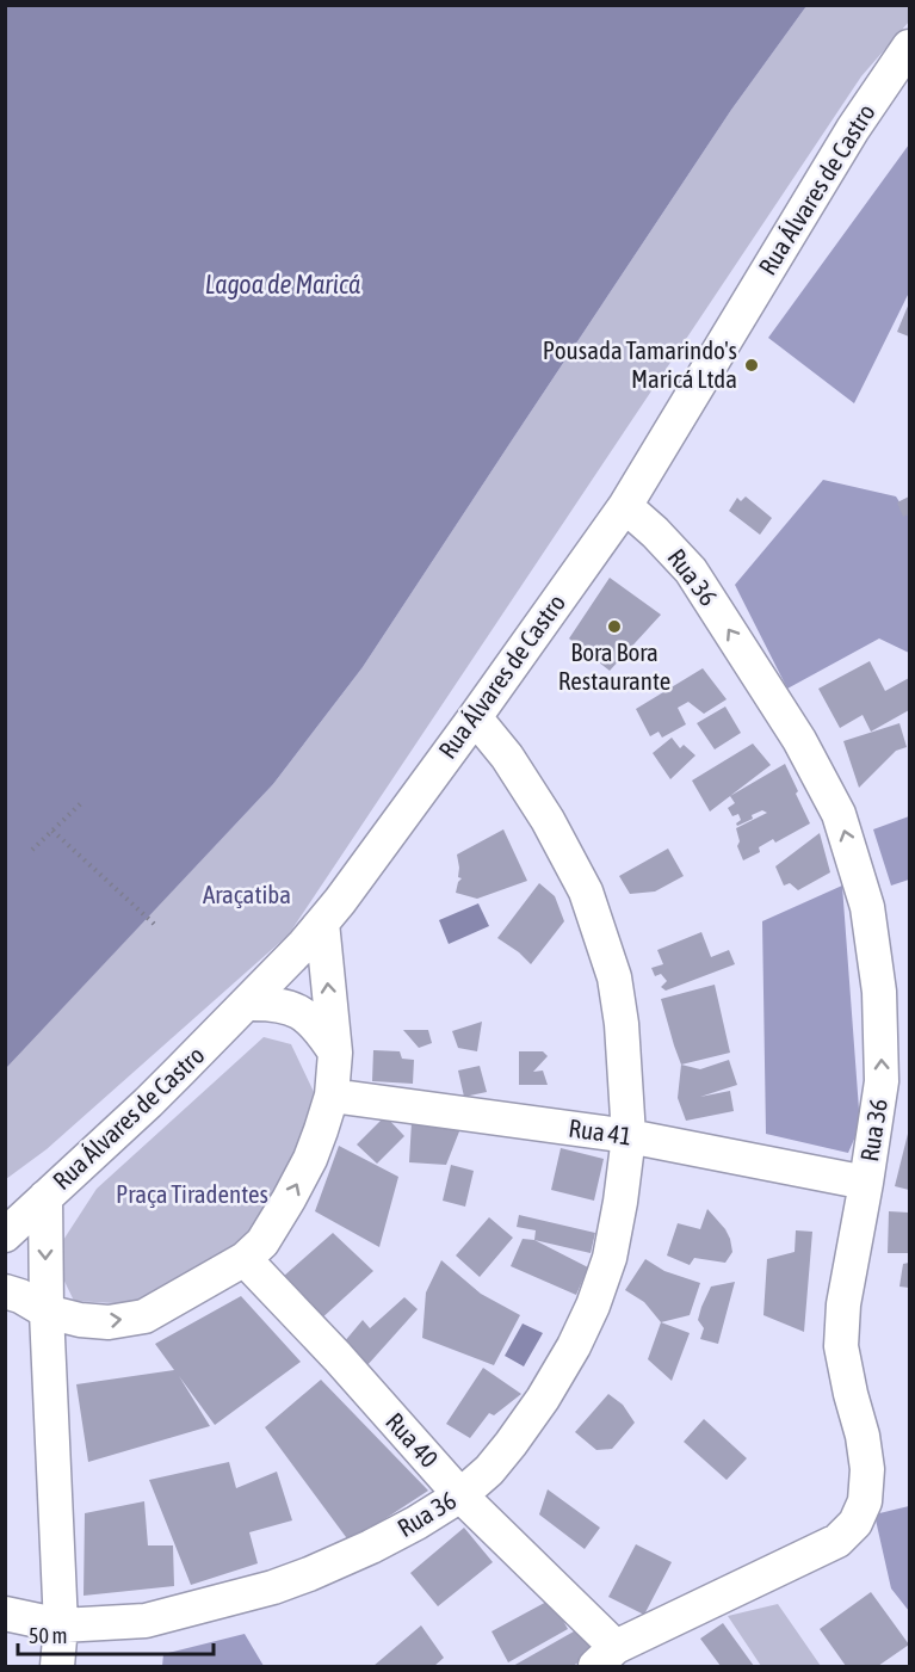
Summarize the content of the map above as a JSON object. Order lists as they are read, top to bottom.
{
  "streets": {
    "street": [
      "Rua Álvares de Castro",
      "Rua 36",
      "Rua 41",
      "Rua 40"
    ]
  },
  "crossings": [
    ["Rua Álvares de Castro", "Rua 36"],
    ["Rua 36", "Rua 41"],
    ["Rua 36", "Rua 40"]
  ],
  "water": ["Lagoa de Maricá"],
  "parks": ["Araçatiba", "Praça Tiradentes"],
  "places": ["Pousada Tamarindo's Maricá Ltda", "Bora Bora Restaurante"],
  "scale_bar": "50 m"
}
